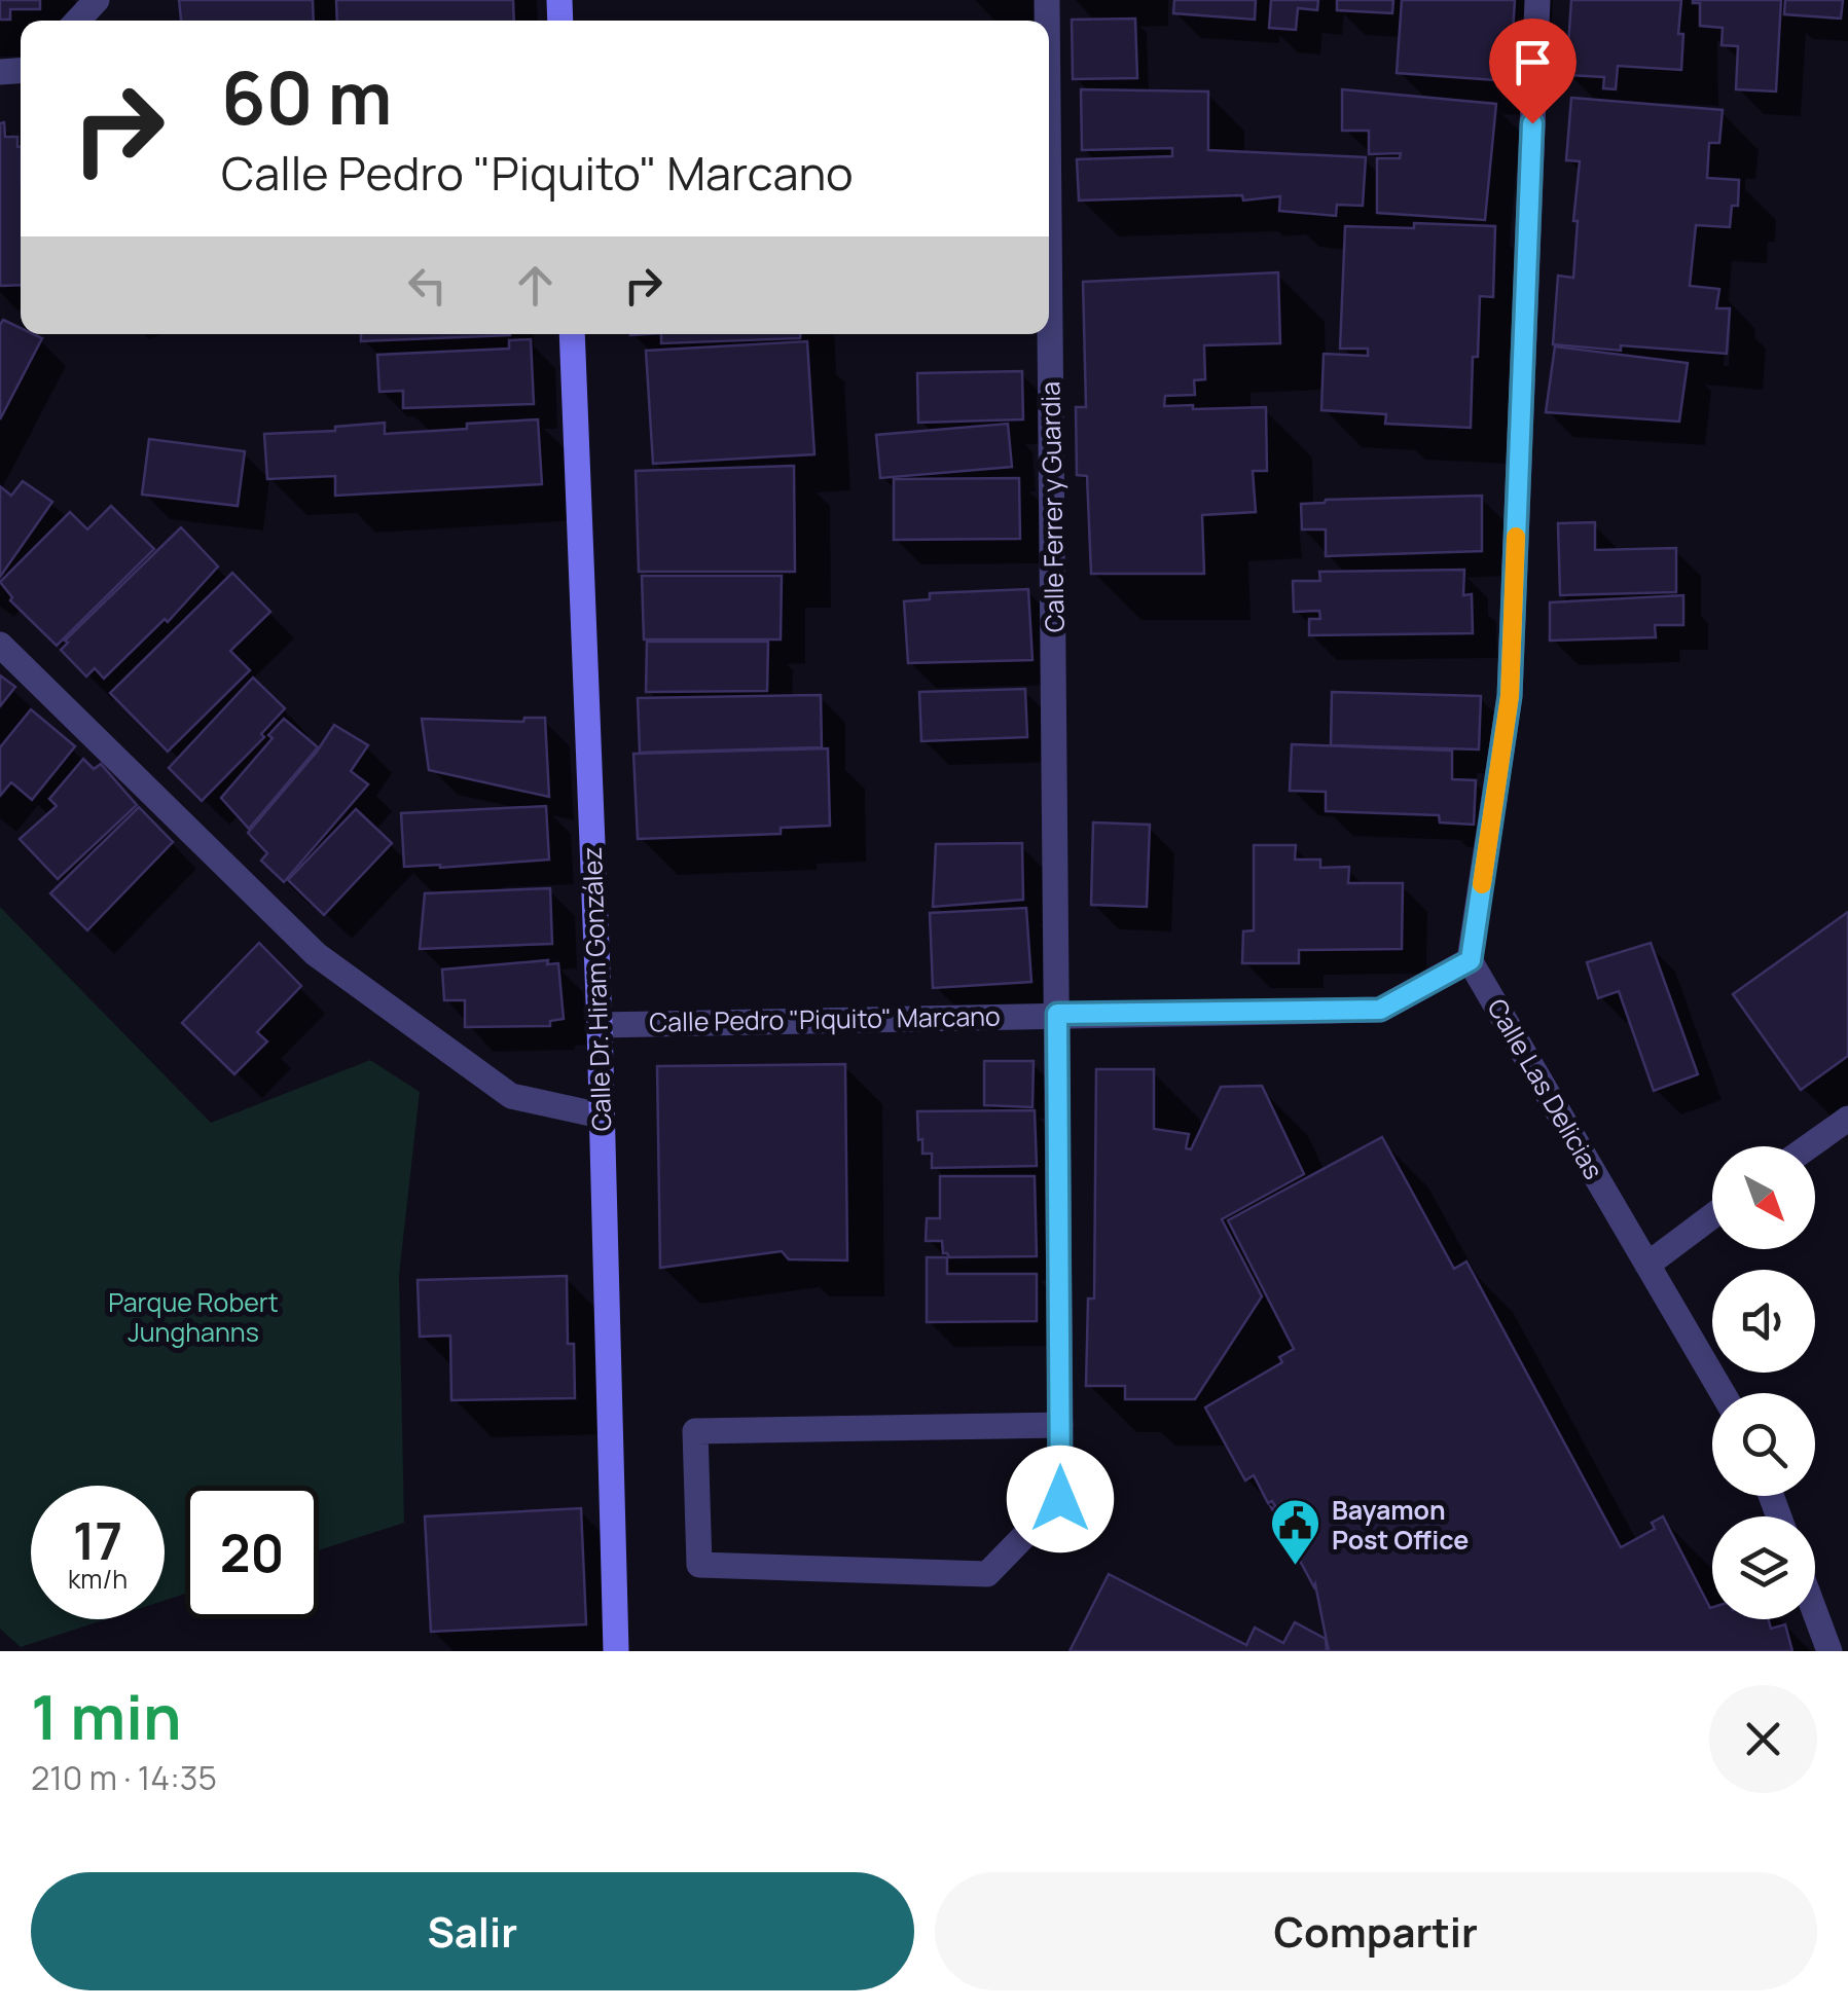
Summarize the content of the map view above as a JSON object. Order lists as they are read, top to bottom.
{
  "streets": {
    "street": [
      "Calle Ferrer y Guardia",
      "Calle Dr. Hiram González",
      "Calle Pedro \"Piquito\" Marcano",
      "Calle Las Delicias"
    ]
  },
  "crossings": [
    ["Calle Ferrer y Guardia", "Calle Pedro \"Piquito\" Marcano"],
    ["Calle Dr. Hiram González", "Calle Pedro \"Piquito\" Marcano"],
    ["Calle Pedro \"Piquito\" Marcano", "Calle Las Delicias"]
  ],
  "parks": ["Parque Robert Junghanns"],
  "places": {
    "public building": ["Bayamon Post Office"]
  },
  "north": "bottom right",
  "page": {
    "turn": ["60 m", "Calle Pedro \"Piquito\" Marcano"],
    "speed": "17 km/h",
    "limit": "20",
    "heading": ["1 min", "210 m · 14:35"],
    "buttons": ["Salir", "Compartir"]
  }
}
